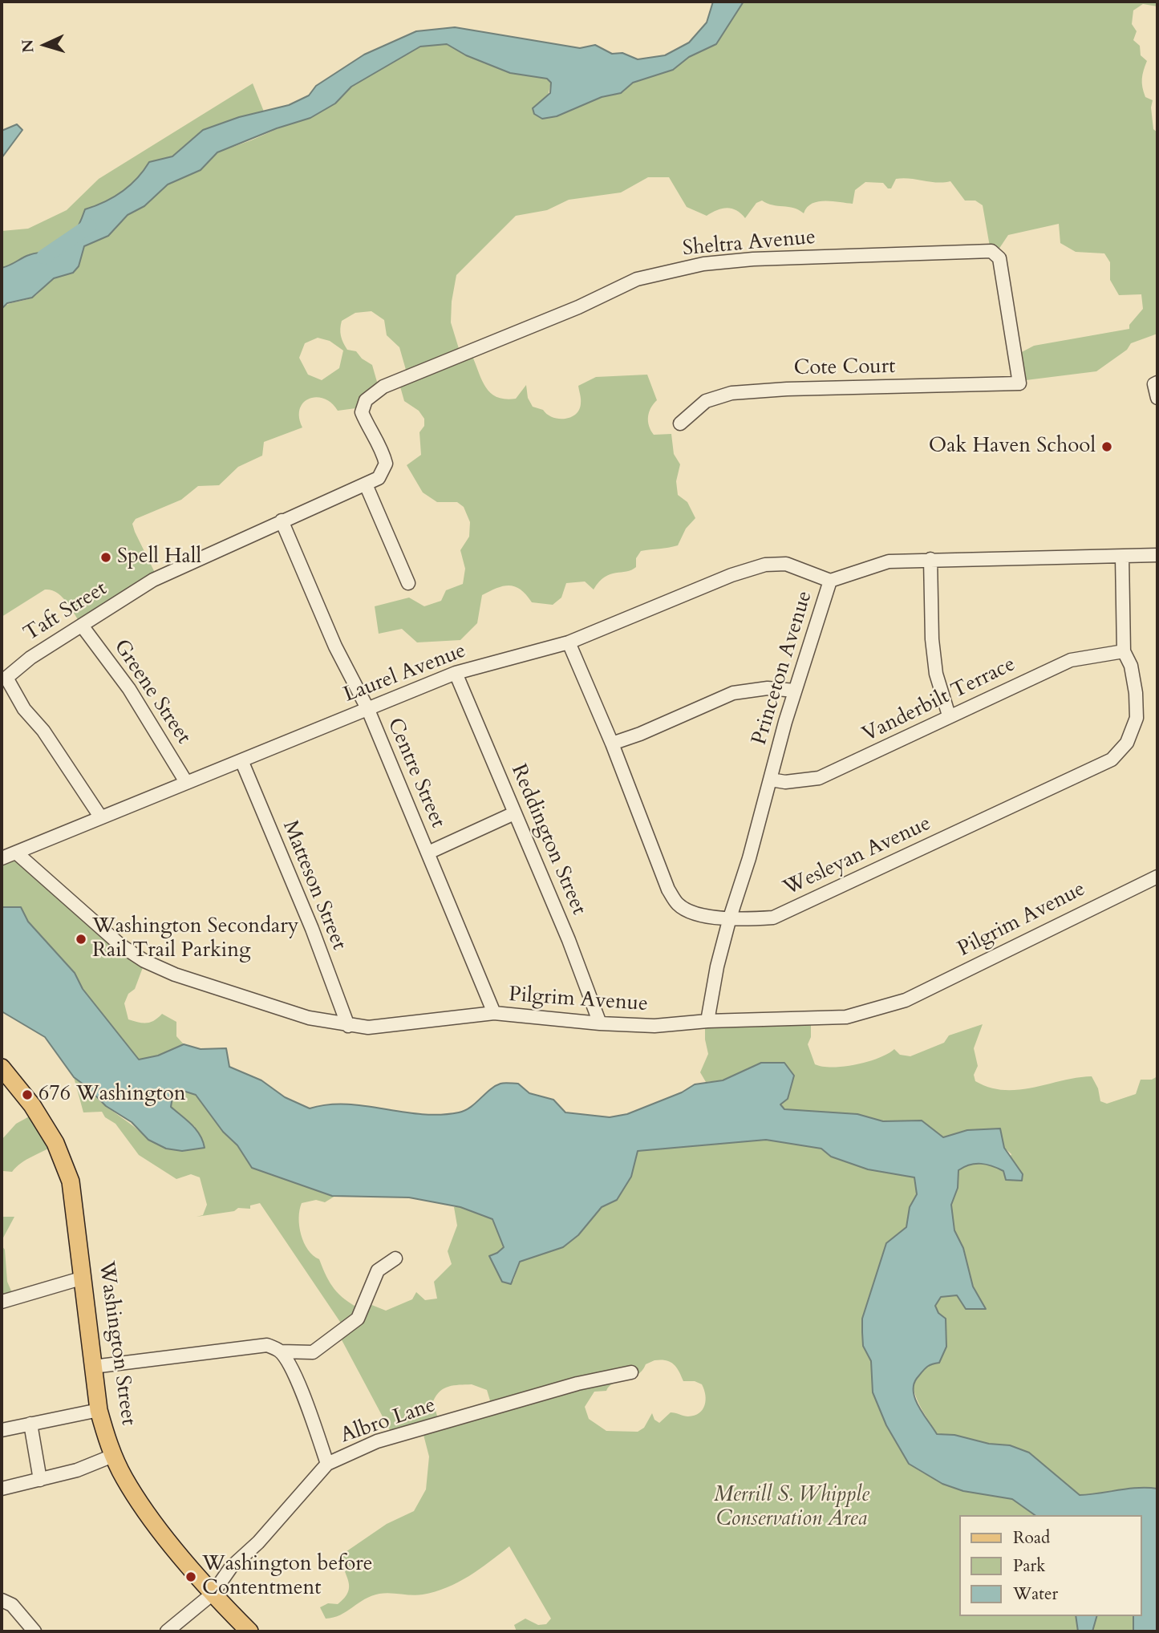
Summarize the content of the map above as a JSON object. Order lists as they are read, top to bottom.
{
  "streets": {
    "main road": ["Washington Street"],
    "street": [
      "Sheltra Avenue",
      "Cote Court",
      "Taft Street",
      "Princeton Avenue",
      "Laurel Avenue",
      "Greene Street",
      "Vanderbilt Terrace",
      "Centre Street",
      "Reddington Street",
      "Wesleyan Avenue",
      "Matteson Street",
      "Pilgrim Avenue",
      "Albro Lane"
    ]
  },
  "crossings": [
    ["Sheltra Avenue", "Cote Court"],
    ["Sheltra Avenue", "Taft Street"],
    ["Taft Street", "Laurel Avenue"],
    ["Taft Street", "Greene Street"],
    ["Taft Street", "Centre Street"],
    ["Princeton Avenue", "Laurel Avenue"],
    ["Princeton Avenue", "Vanderbilt Terrace"],
    ["Princeton Avenue", "Wesleyan Avenue"],
    ["Princeton Avenue", "Pilgrim Avenue"],
    ["Laurel Avenue", "Greene Street"],
    ["Laurel Avenue", "Centre Street"],
    ["Laurel Avenue", "Reddington Street"],
    ["Laurel Avenue", "Wesleyan Avenue"],
    ["Laurel Avenue", "Matteson Street"],
    ["Laurel Avenue", "Pilgrim Avenue"],
    ["Vanderbilt Terrace", "Wesleyan Avenue"],
    ["Centre Street", "Pilgrim Avenue"],
    ["Reddington Street", "Pilgrim Avenue"],
    ["Matteson Street", "Pilgrim Avenue"],
    ["Washington Street", "Albro Lane"]
  ],
  "parks": ["Merrill S. Whipple Conservation Area"],
  "places": [
    "Oak Haven School",
    "Spell Hall",
    "Washington Secondary Rail Trail Parking",
    "676 Washington",
    "Washington before Contentment"
  ],
  "legend": ["Road", "Park", "Water"],
  "north": "left"
}
